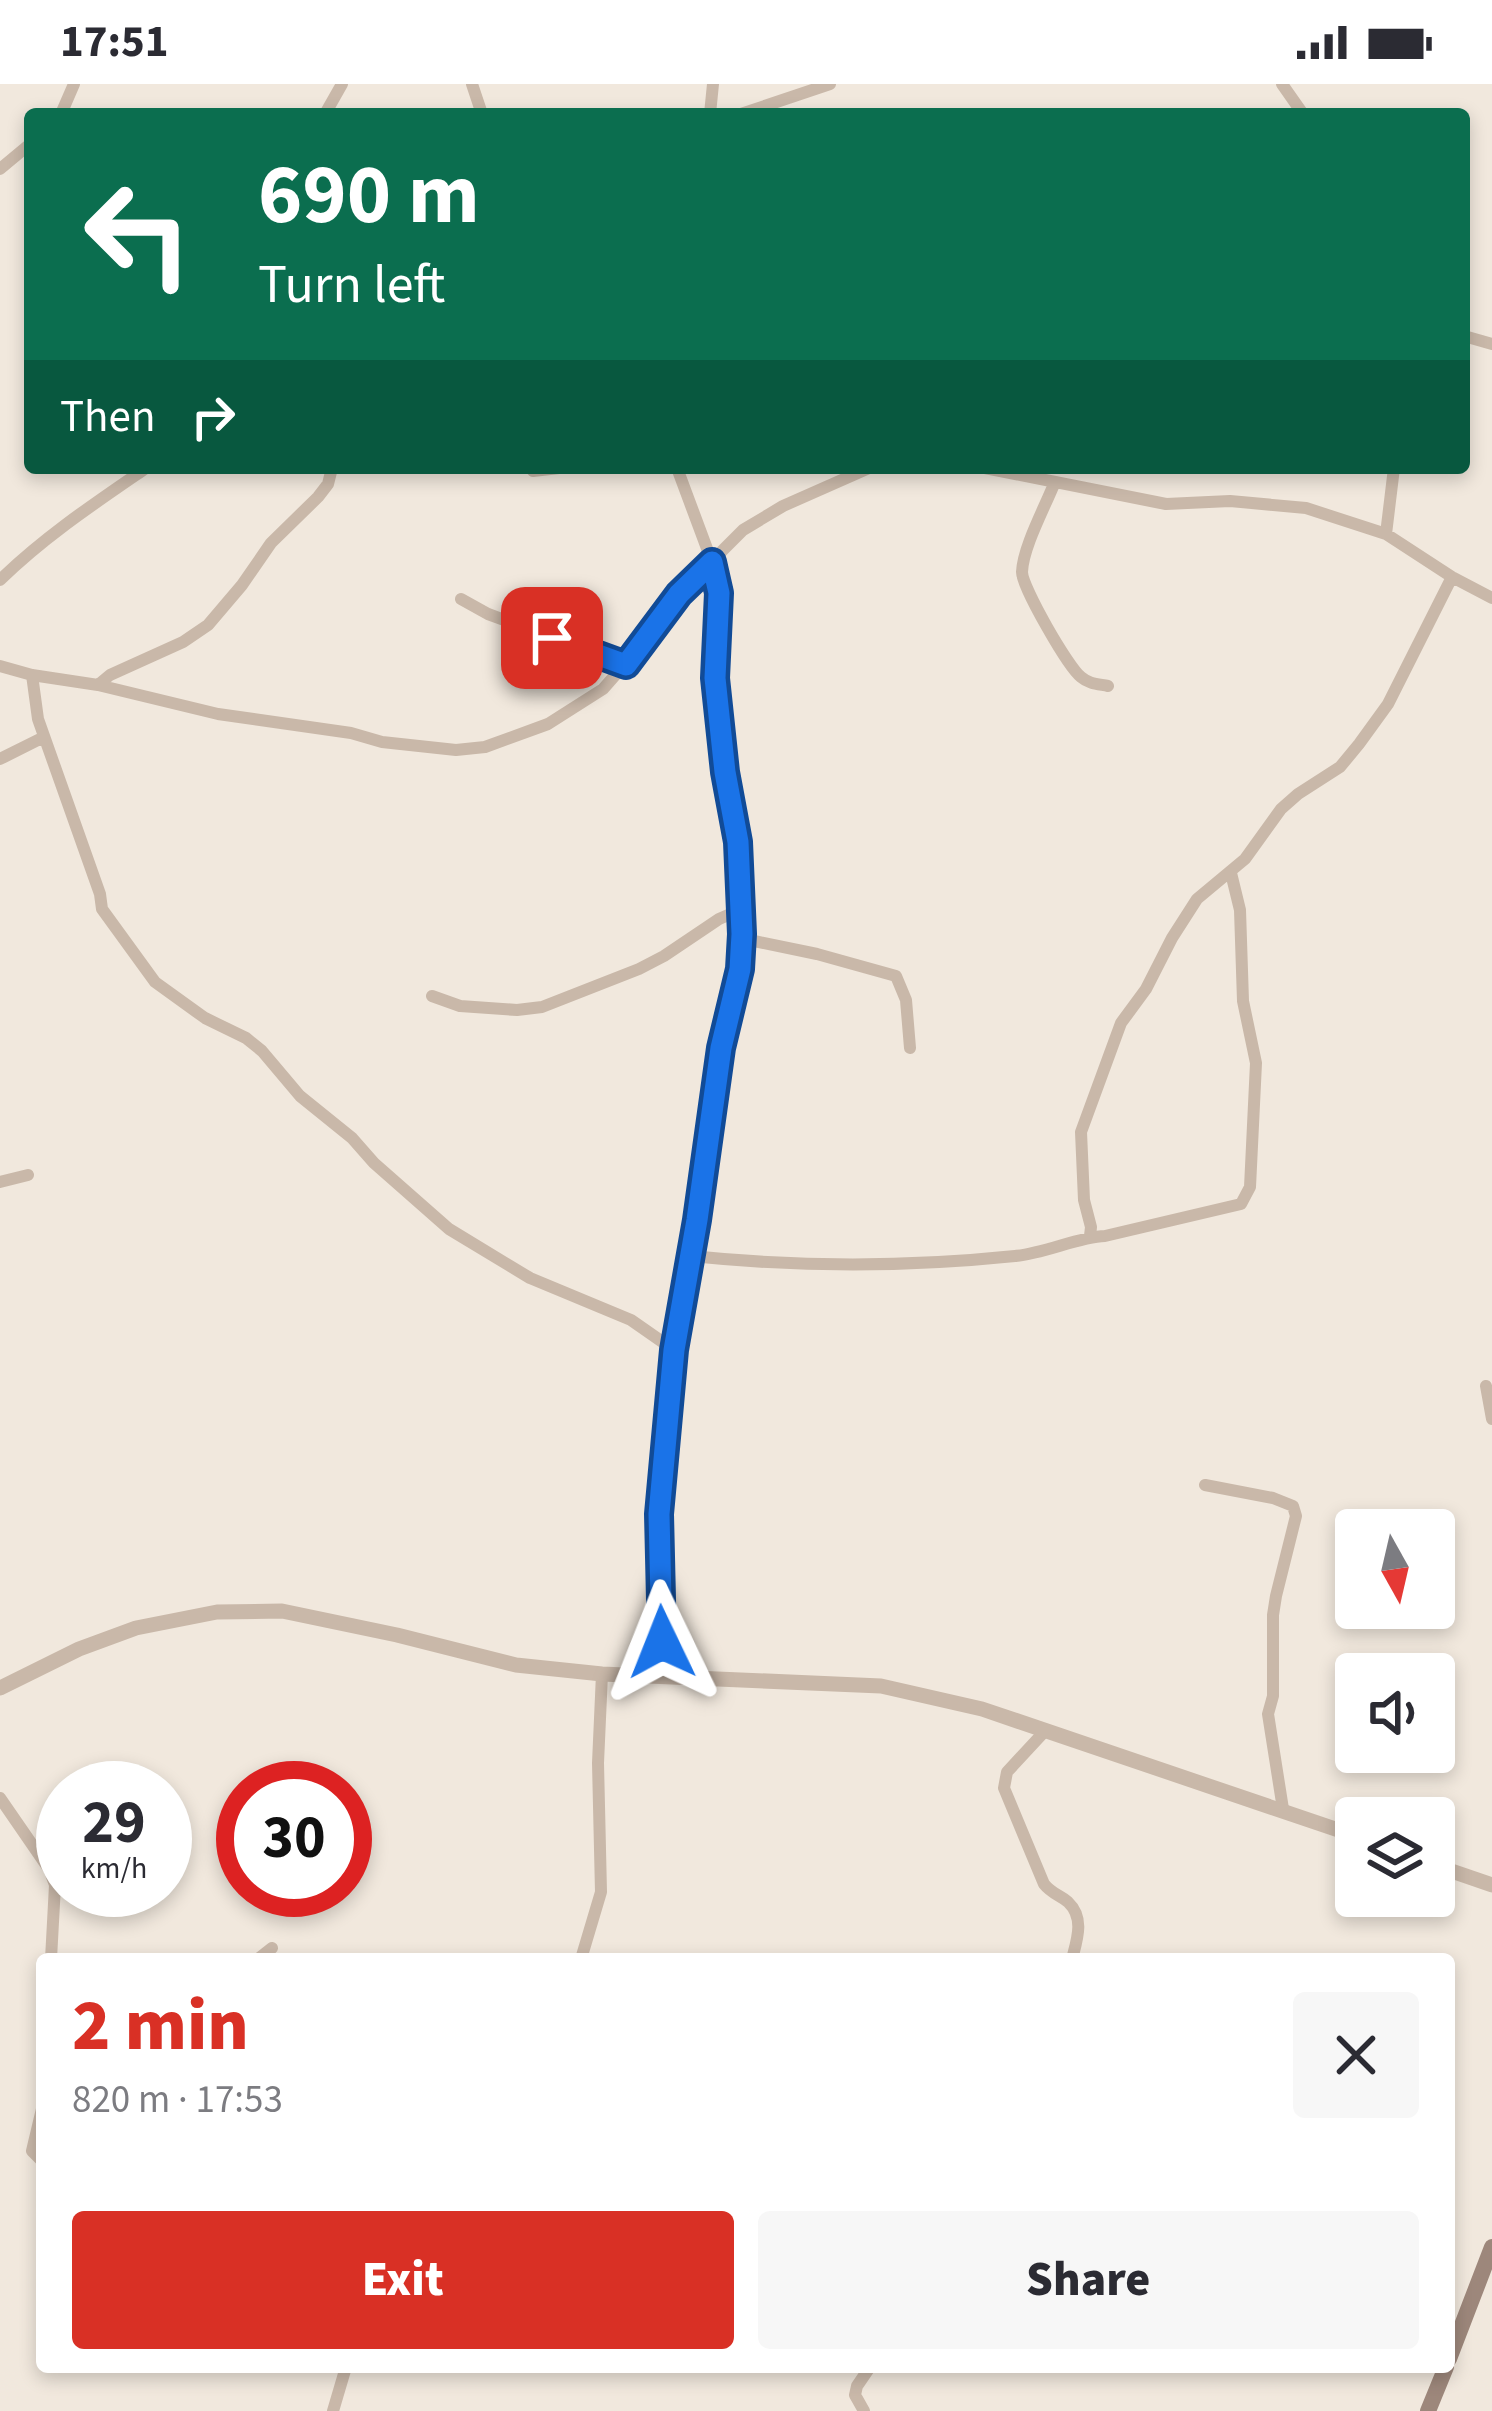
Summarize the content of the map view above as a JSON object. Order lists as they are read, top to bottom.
{
  "north": "bottom",
  "page": {
    "status": "17:51",
    "turn": ["690 m", "Turn left"],
    "then": "Then",
    "speed": "29 km/h",
    "limit": "30",
    "heading": ["2 min", "820 m · 17:53"],
    "buttons": ["Exit", "Share"]
  }
}
